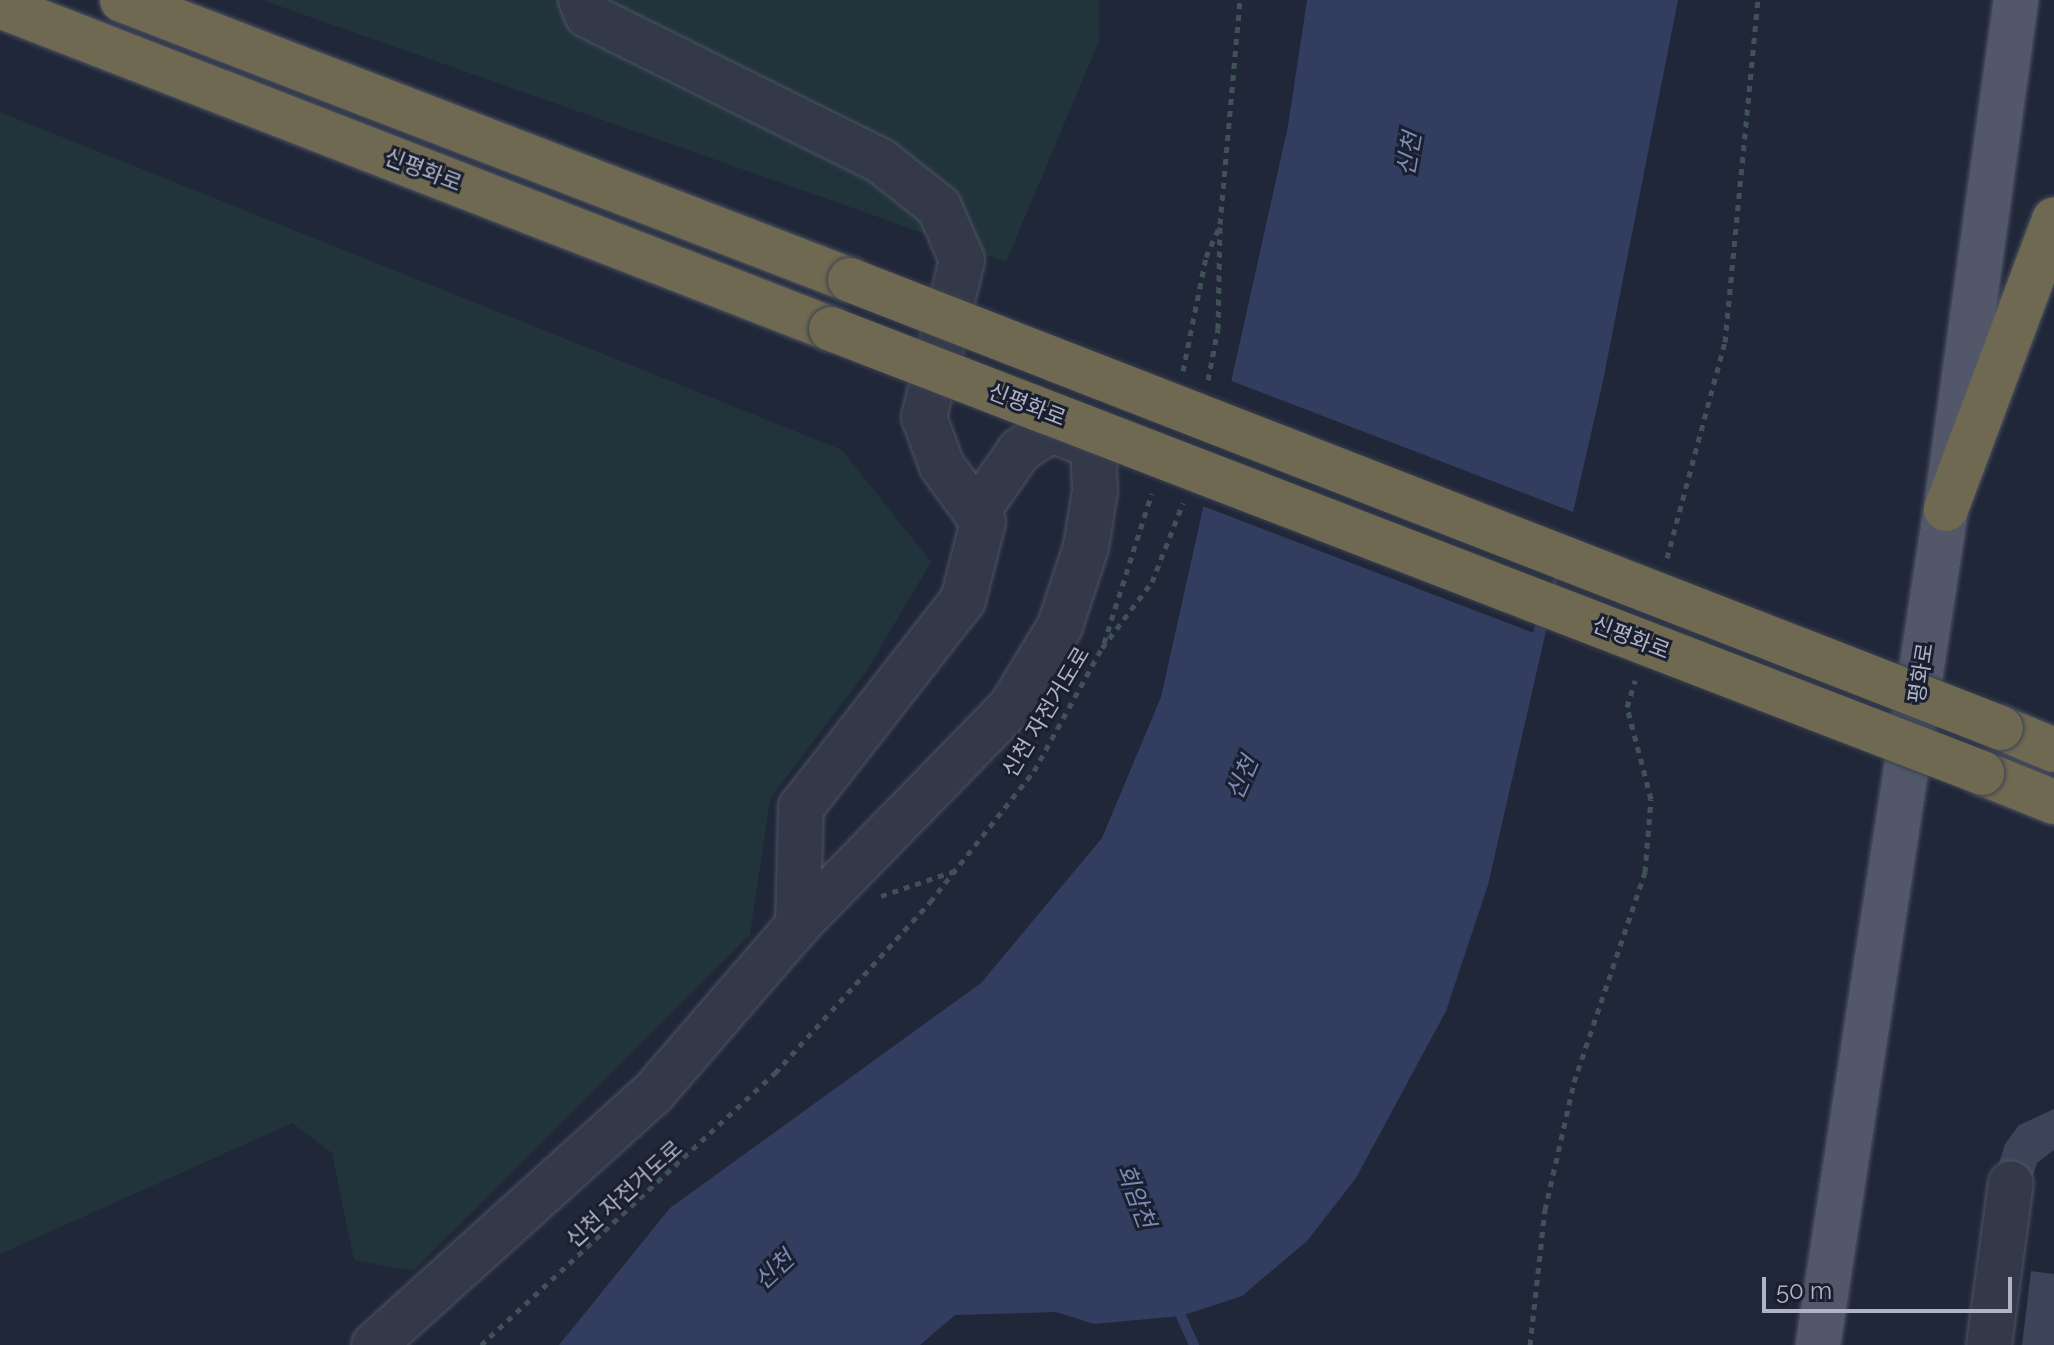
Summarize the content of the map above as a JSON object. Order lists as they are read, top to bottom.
{
  "streets": {
    "highway": ["신평화로"],
    "main road": ["평화로"],
    "path": ["신천 자전거도로"]
  },
  "water": ["신천", "회암천"],
  "scale_bar": "50 m"
}
